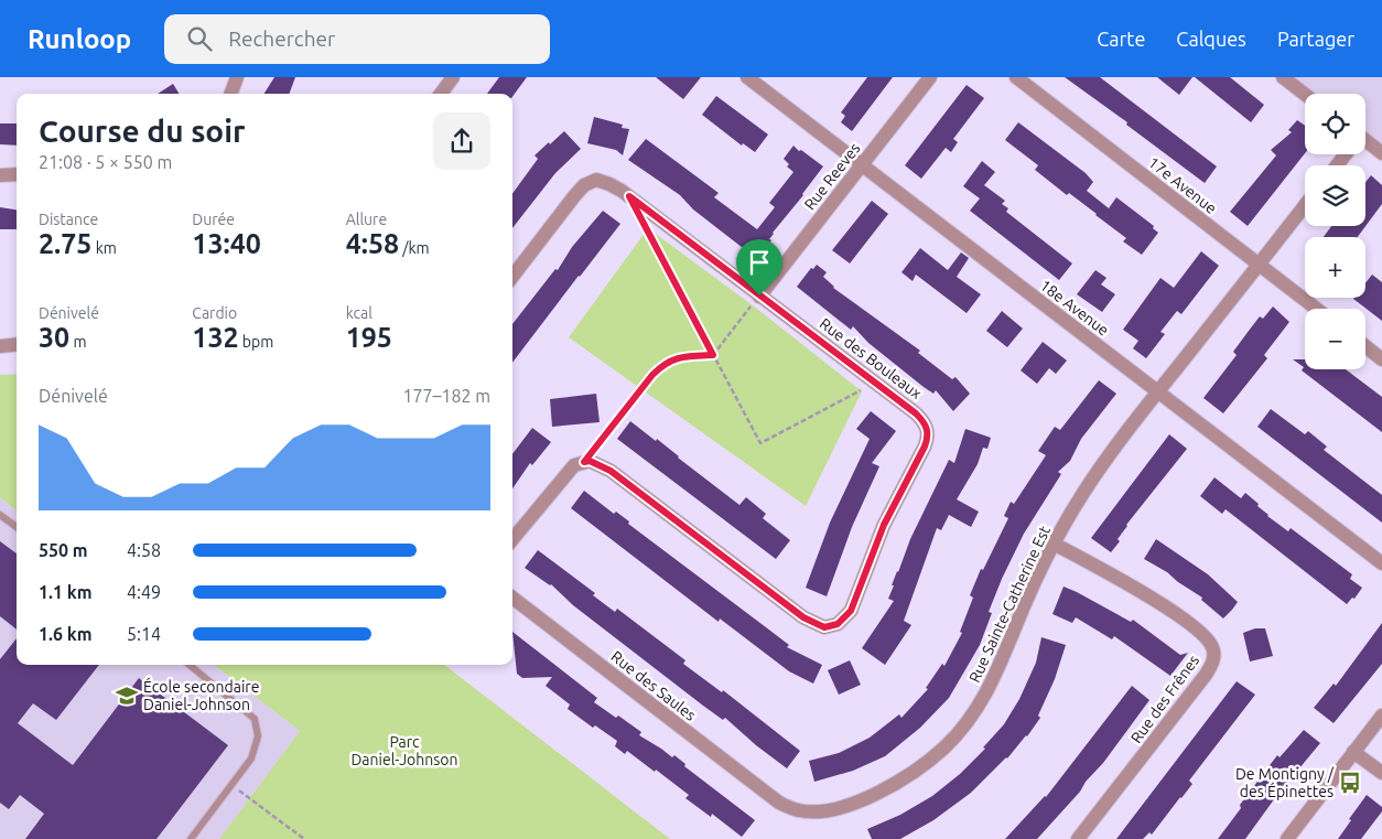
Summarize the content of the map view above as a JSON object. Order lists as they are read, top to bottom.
{
  "streets": {
    "street": [
      "Rue Reeves",
      "17e Avenue",
      "18e Avenue",
      "Rue des Bouleaux",
      "Rue Sainte-Catherine Est",
      "Rue des Saules",
      "Rue des Frênes"
    ]
  },
  "crossings": [
    ["Rue Reeves", "18e Avenue"],
    ["Rue Reeves", "Rue des Bouleaux"],
    ["17e Avenue", "Rue Sainte-Catherine Est"],
    ["18e Avenue", "Rue Sainte-Catherine Est"],
    ["Rue Sainte-Catherine Est", "Rue des Saules"],
    ["Rue Sainte-Catherine Est", "Rue des Frênes"]
  ],
  "parks": ["Parc Daniel-Johnson"],
  "places": {
    "school or university": ["École secondaire Daniel-Johnson"],
    "bus stop": ["De Montigny / des Épinettes"]
  },
  "page": {
    "header": "Runloop",
    "search": "Rechercher",
    "nav": ["Carte", "Calques", "Partager"],
    "map_buttons": ["+", "−"],
    "heading": ["Course du soir", "21:08 · 5 × 550 m"],
    "stats": [
      ["Distance", "2.75 km"],
      ["Durée", "13:40"],
      ["Allure", "4:58 /km"],
      ["Dénivelé", "30 m"],
      ["Cardio", "132 bpm"],
      ["kcal", "195"]
    ],
    "chart": ["Dénivelé", "177–182 m"],
    "list": [
      {
        "name": "550 m",
        "note": "4:58"
      },
      {
        "name": "1.1 km",
        "note": "4:49"
      },
      {
        "name": "1.6 km",
        "note": "5:14"
      }
    ]
  }
}
